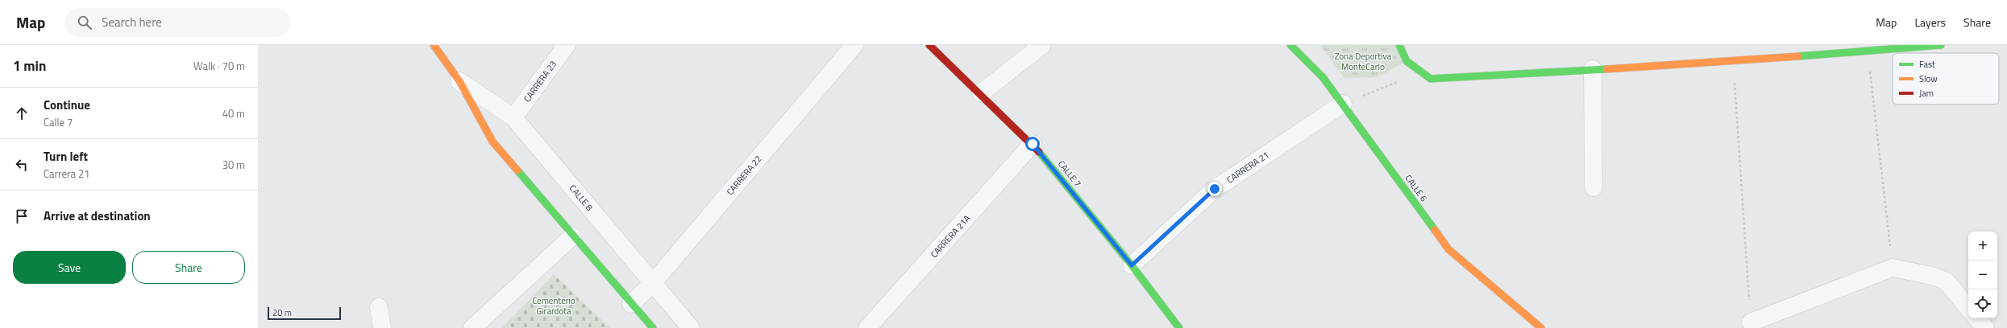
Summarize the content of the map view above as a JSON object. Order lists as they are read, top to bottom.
{
  "streets": {
    "street": [
      "CARRERA 23",
      "CARRERA 21",
      "CALLE 7",
      "CARRERA 22",
      "CALLE 6",
      "CALLE 8",
      "CARRERA 21A"
    ]
  },
  "crossings": [
    ["CARRERA 23", "CALLE 8"],
    ["CARRERA 21", "CALLE 7"],
    ["CARRERA 21", "CALLE 6"],
    ["CALLE 7", "CARRERA 21A"],
    ["CARRERA 22", "CALLE 8"]
  ],
  "parks": ["Zona Deportiva MonteCarlo", "Cementerio Girardota"],
  "legend": ["Fast", "Slow", "Jam"],
  "scale_bar": "20 m",
  "page": {
    "header": "Map",
    "search": "Search here",
    "nav": ["Map", "Layers", "Share"],
    "heading": ["1 min", "Walk · 70 m"],
    "list": [
      ["Continue", "Calle 7", "40 m"],
      ["Turn left", "Carrera 21", "30 m"],
      "Arrive at destination"
    ],
    "map_buttons": ["+", "−"],
    "buttons": ["Save", "Share"],
    "scale": "20 m"
  }
}
